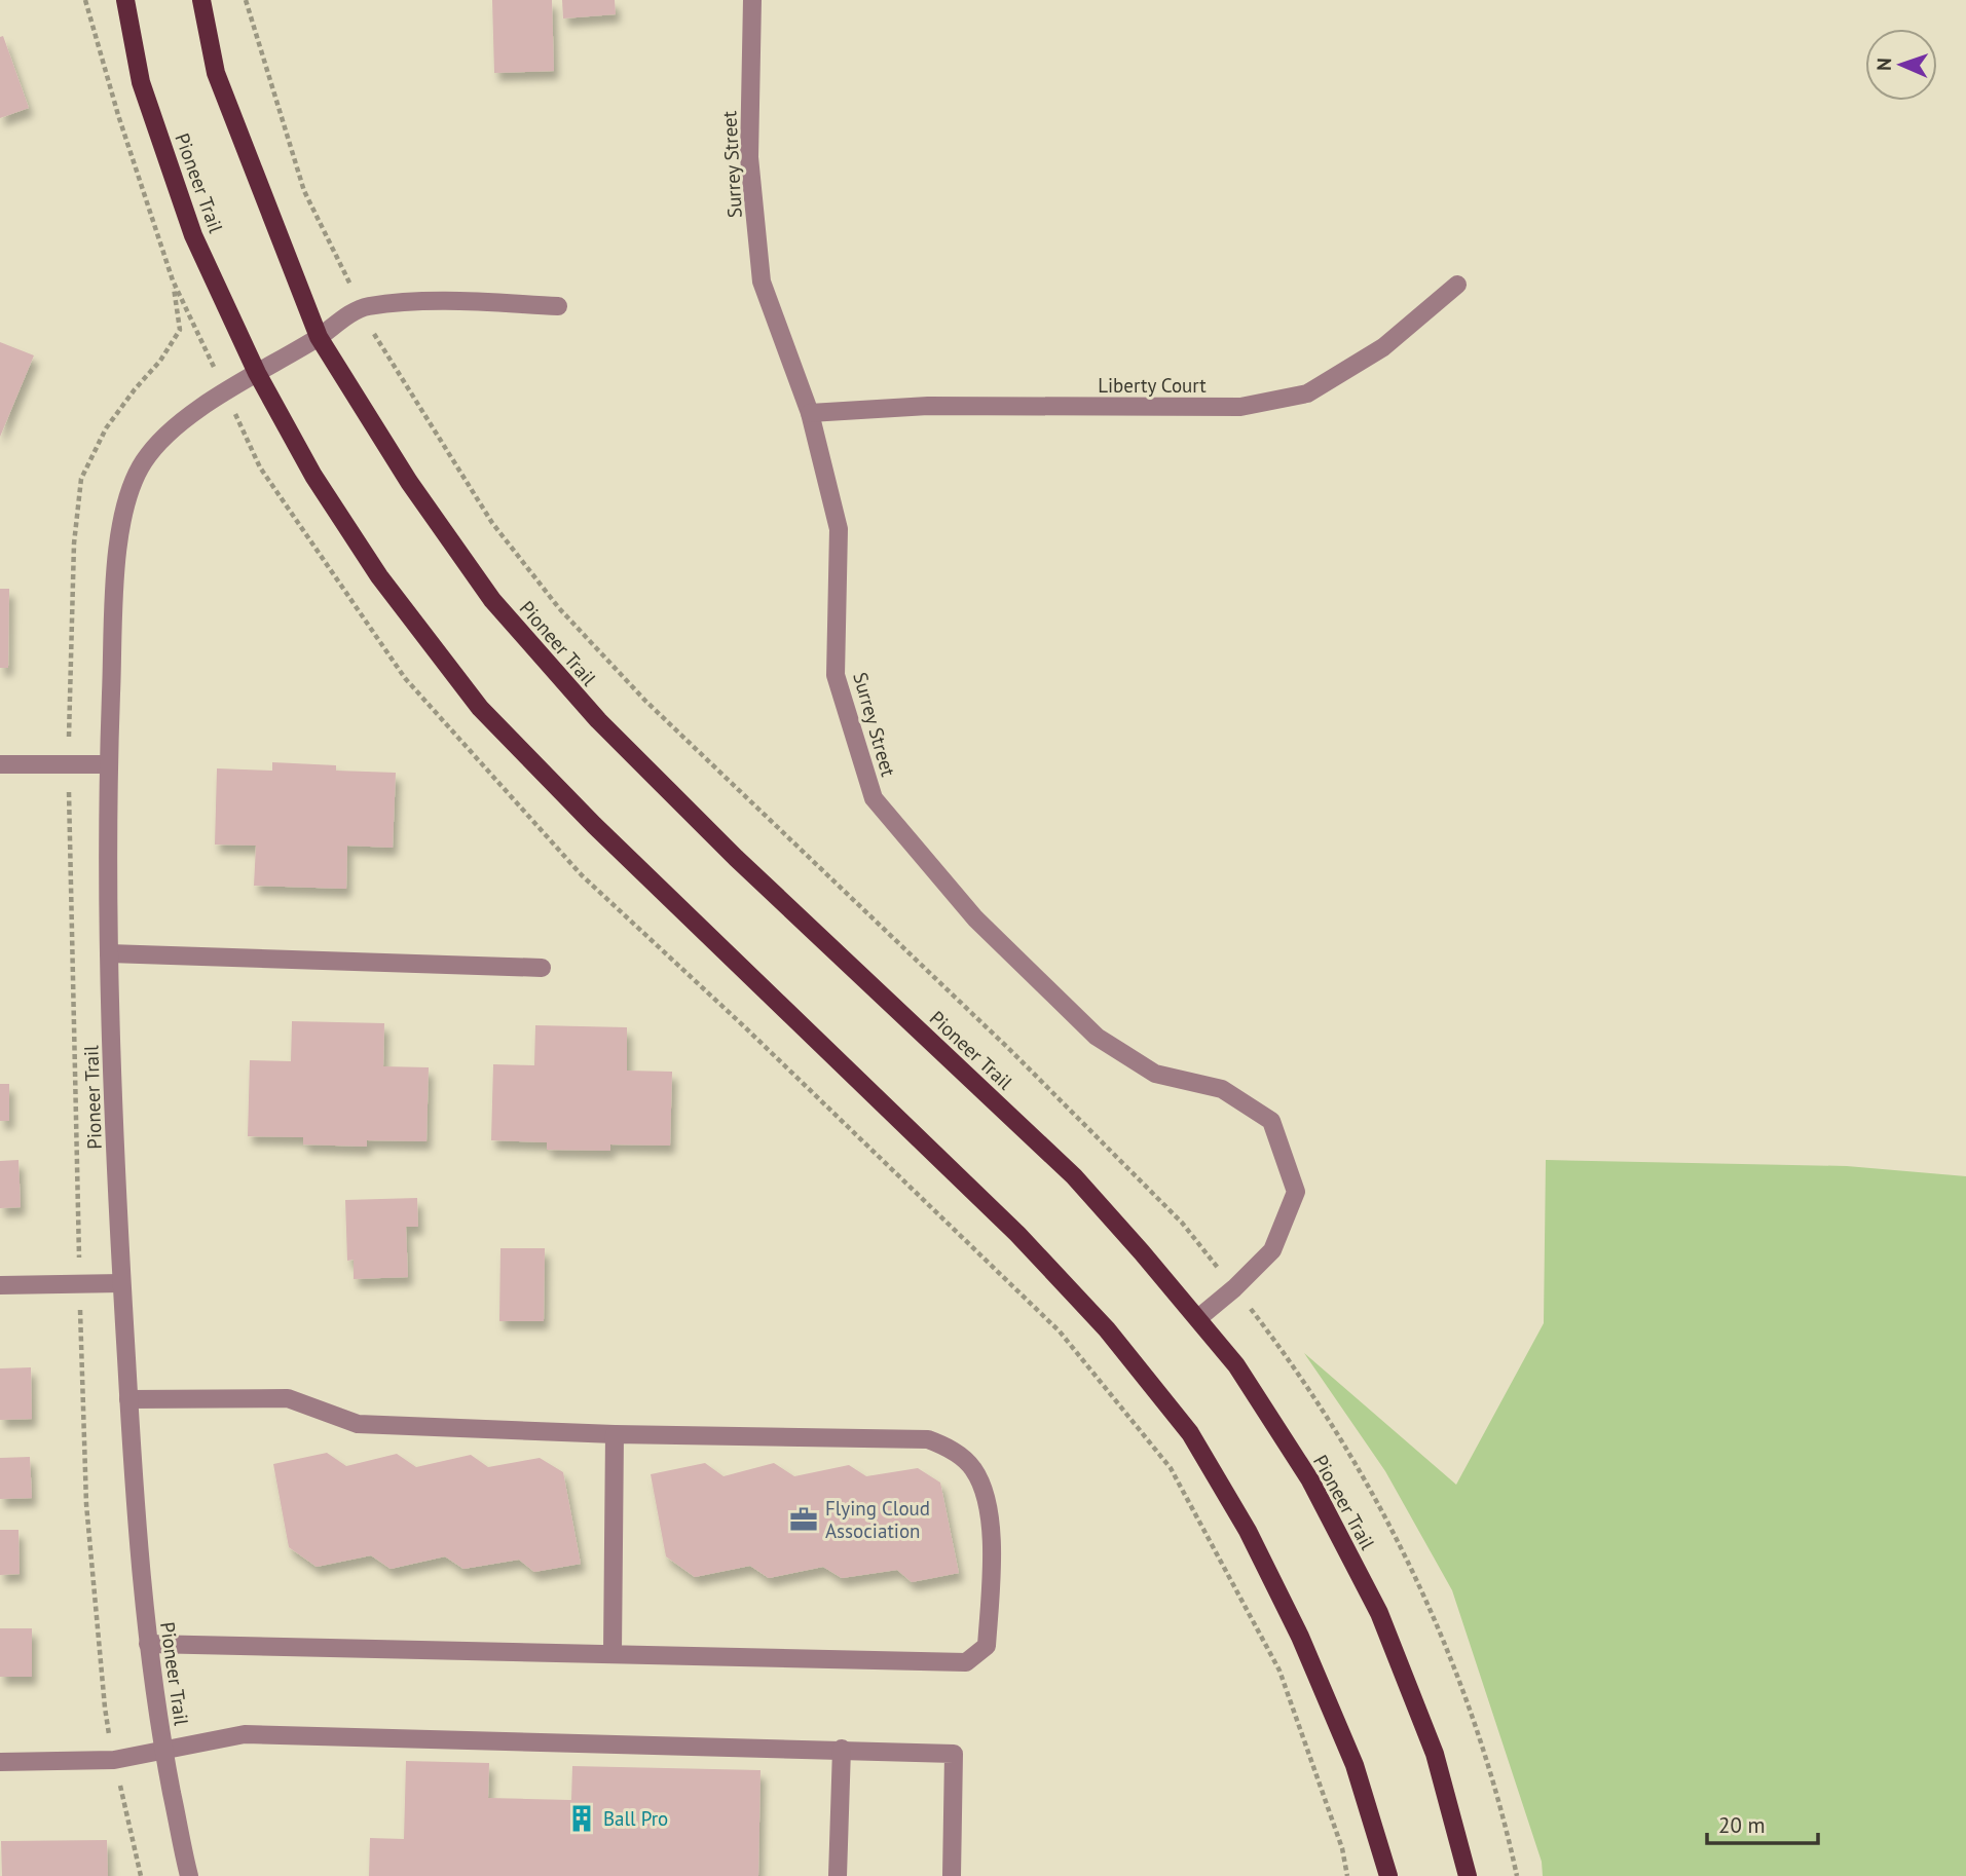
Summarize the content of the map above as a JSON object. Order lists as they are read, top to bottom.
{
  "streets": {
    "main road": ["Pioneer Trail"],
    "street": ["Surrey Street", "Liberty Court"]
  },
  "crossings": [
    ["Surrey Street", "Pioneer Trail"],
    ["Surrey Street", "Liberty Court"]
  ],
  "places": {
    "office": ["Flying Cloud Association"],
    "building": ["Ball Pro"]
  },
  "scale_bar": "20 m",
  "north": "left"
}
